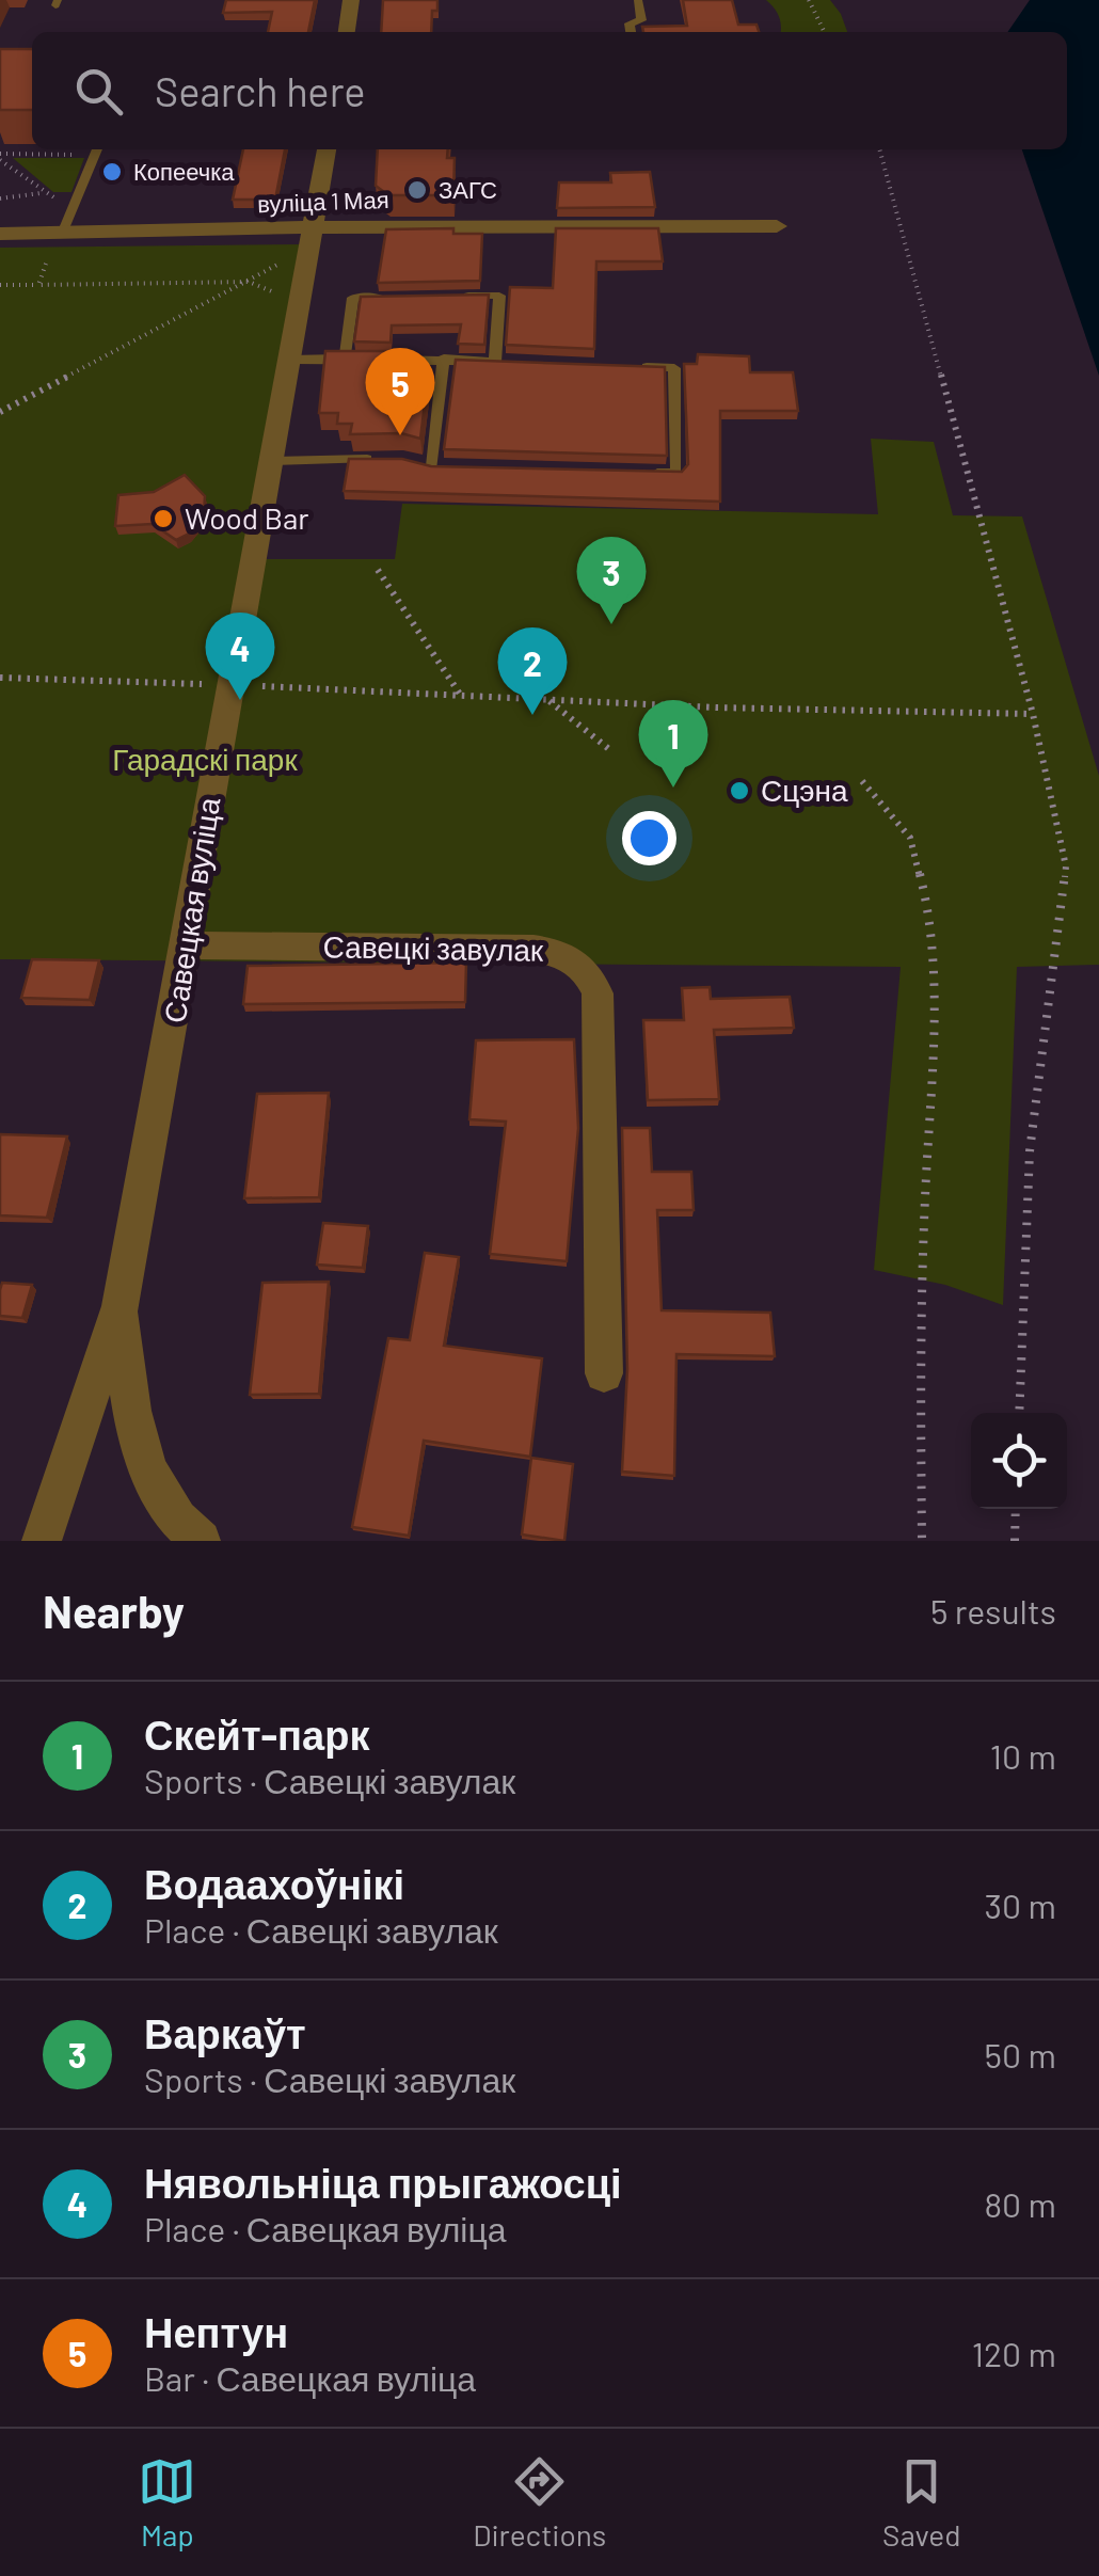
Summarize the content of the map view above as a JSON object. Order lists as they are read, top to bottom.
{
  "streets": {
    "street": ["вуліца 1 Мая", "Савецкая вуліца", "Савецкі завулак"]
  },
  "crossings": [
    ["вуліца 1 Мая", "Савецкая вуліца"],
    ["Савецкая вуліца", "Савецкі завулак"]
  ],
  "parks": ["Гарадскі парк"],
  "places": [
    "Копеечка",
    "ЗАГС",
    "Wood Bar",
    "Сцэна"
  ],
  "page": {
    "search": "Search here",
    "pins": [
      "5",
      "3",
      "4",
      "2",
      "1"
    ],
    "heading": ["Nearby", "5 results"],
    "list": [
      {
        "mark": "1",
        "name": "Скейт-парк",
        "note": "Sports · Савецкі завулак",
        "value": "10 m"
      },
      {
        "mark": "2",
        "name": "Водаахоўнікі",
        "note": "Place · Савецкі завулак",
        "value": "30 m"
      },
      {
        "mark": "3",
        "name": "Варкаўт",
        "note": "Sports · Савецкі завулак",
        "value": "50 m"
      },
      {
        "mark": "4",
        "name": "Нявольніца прыгажосці",
        "note": "Place · Савецкая вуліца",
        "value": "80 m"
      },
      {
        "mark": "5",
        "name": "Нептун",
        "note": "Bar · Савецкая вуліца",
        "value": "120 m"
      }
    ],
    "nav": ["Map", "Directions", "Saved"]
  }
}
